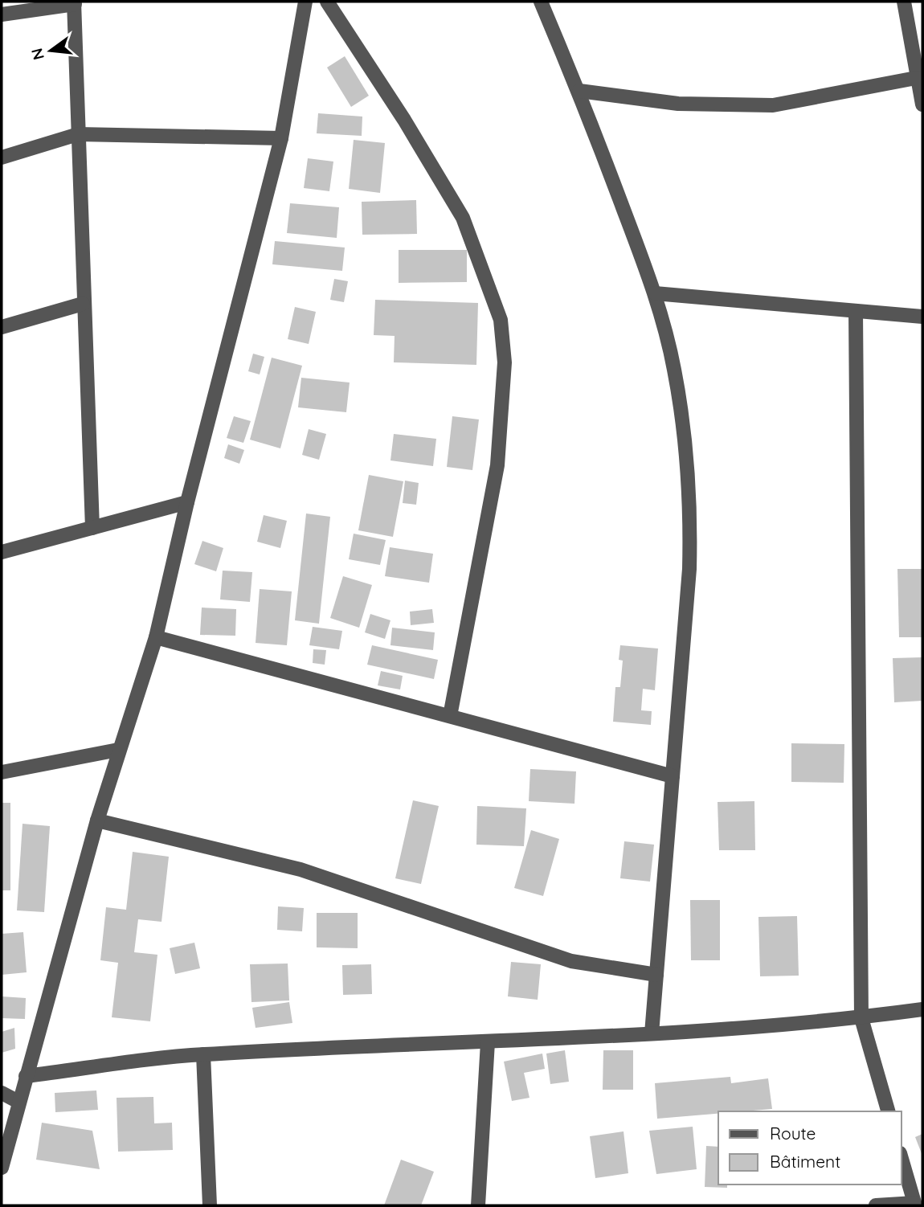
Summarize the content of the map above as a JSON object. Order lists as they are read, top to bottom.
{
  "legend": ["Route", "Bâtiment"],
  "north": "left"
}
